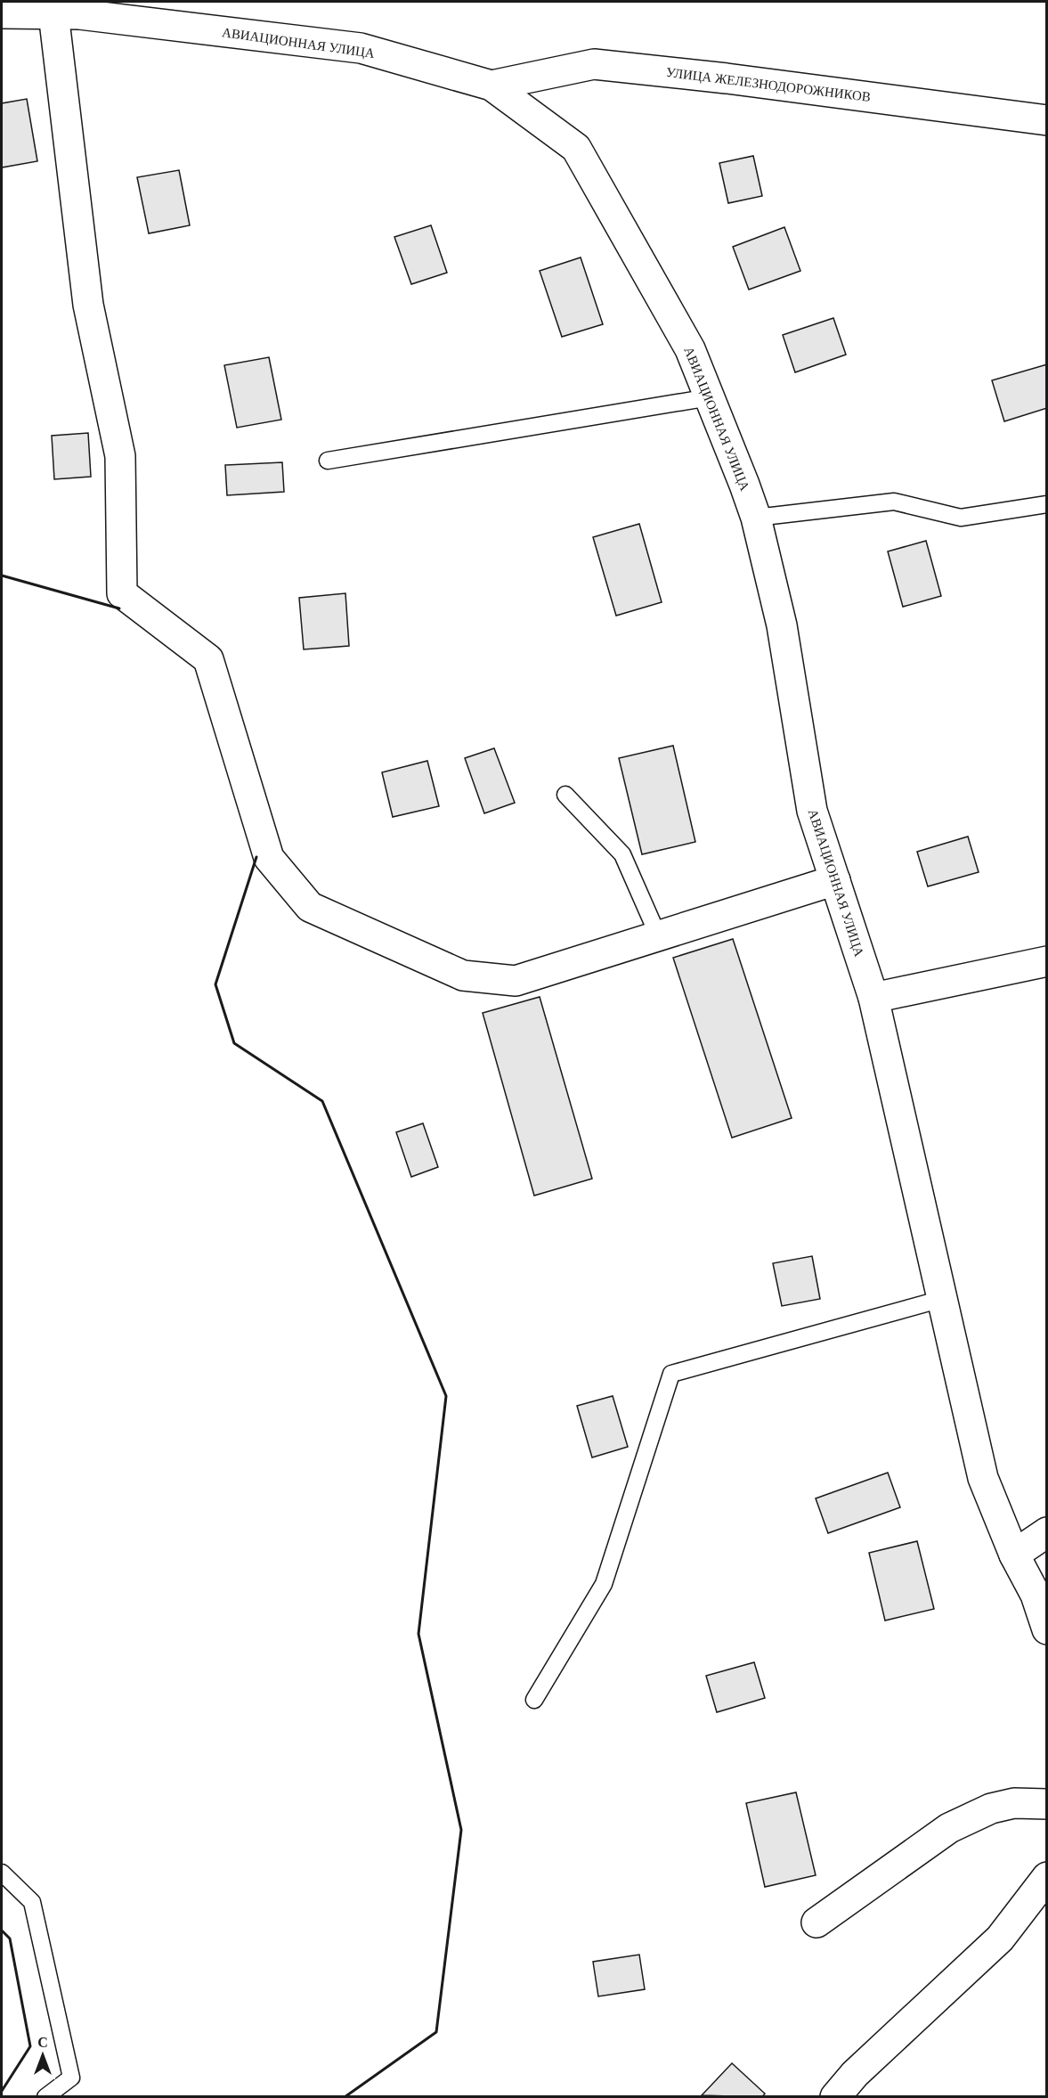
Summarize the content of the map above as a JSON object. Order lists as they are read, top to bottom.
{
  "streets": {
    "street": ["АВИАЦИОННАЯ УЛИЦА", "УЛИЦА ЖЕЛЕЗНОДОРОЖНИКОВ"]
  },
  "crossings": [
    ["АВИАЦИОННАЯ УЛИЦА", "УЛИЦА ЖЕЛЕЗНОДОРОЖНИКОВ"]
  ],
  "north": "top"
}
